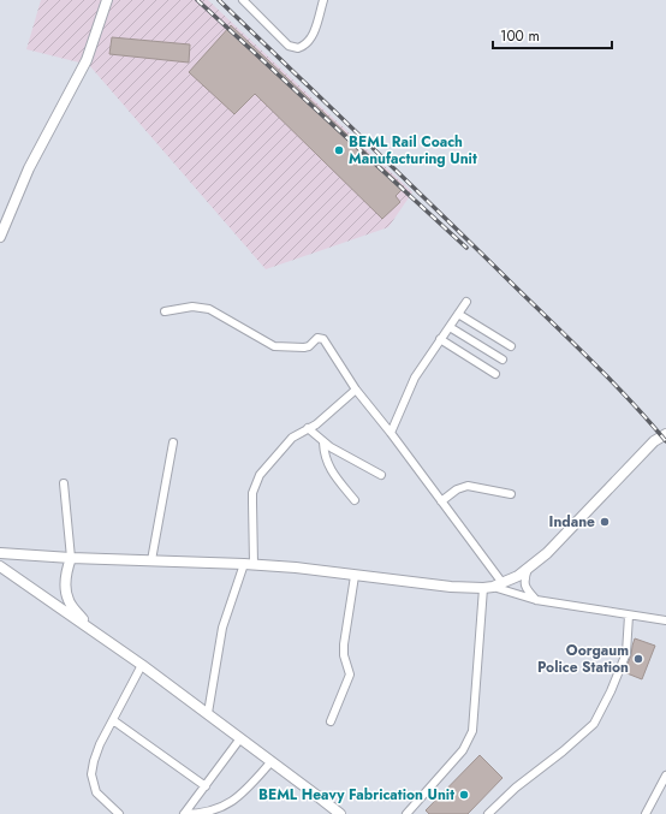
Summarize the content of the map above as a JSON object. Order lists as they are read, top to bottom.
{
  "places": [
    "BEML Rail Coach Manufacturing Unit",
    "Indane",
    "Oorgaum Police Station",
    "BEML Heavy Fabrication Unit"
  ],
  "scale_bar": "100 m"
}
